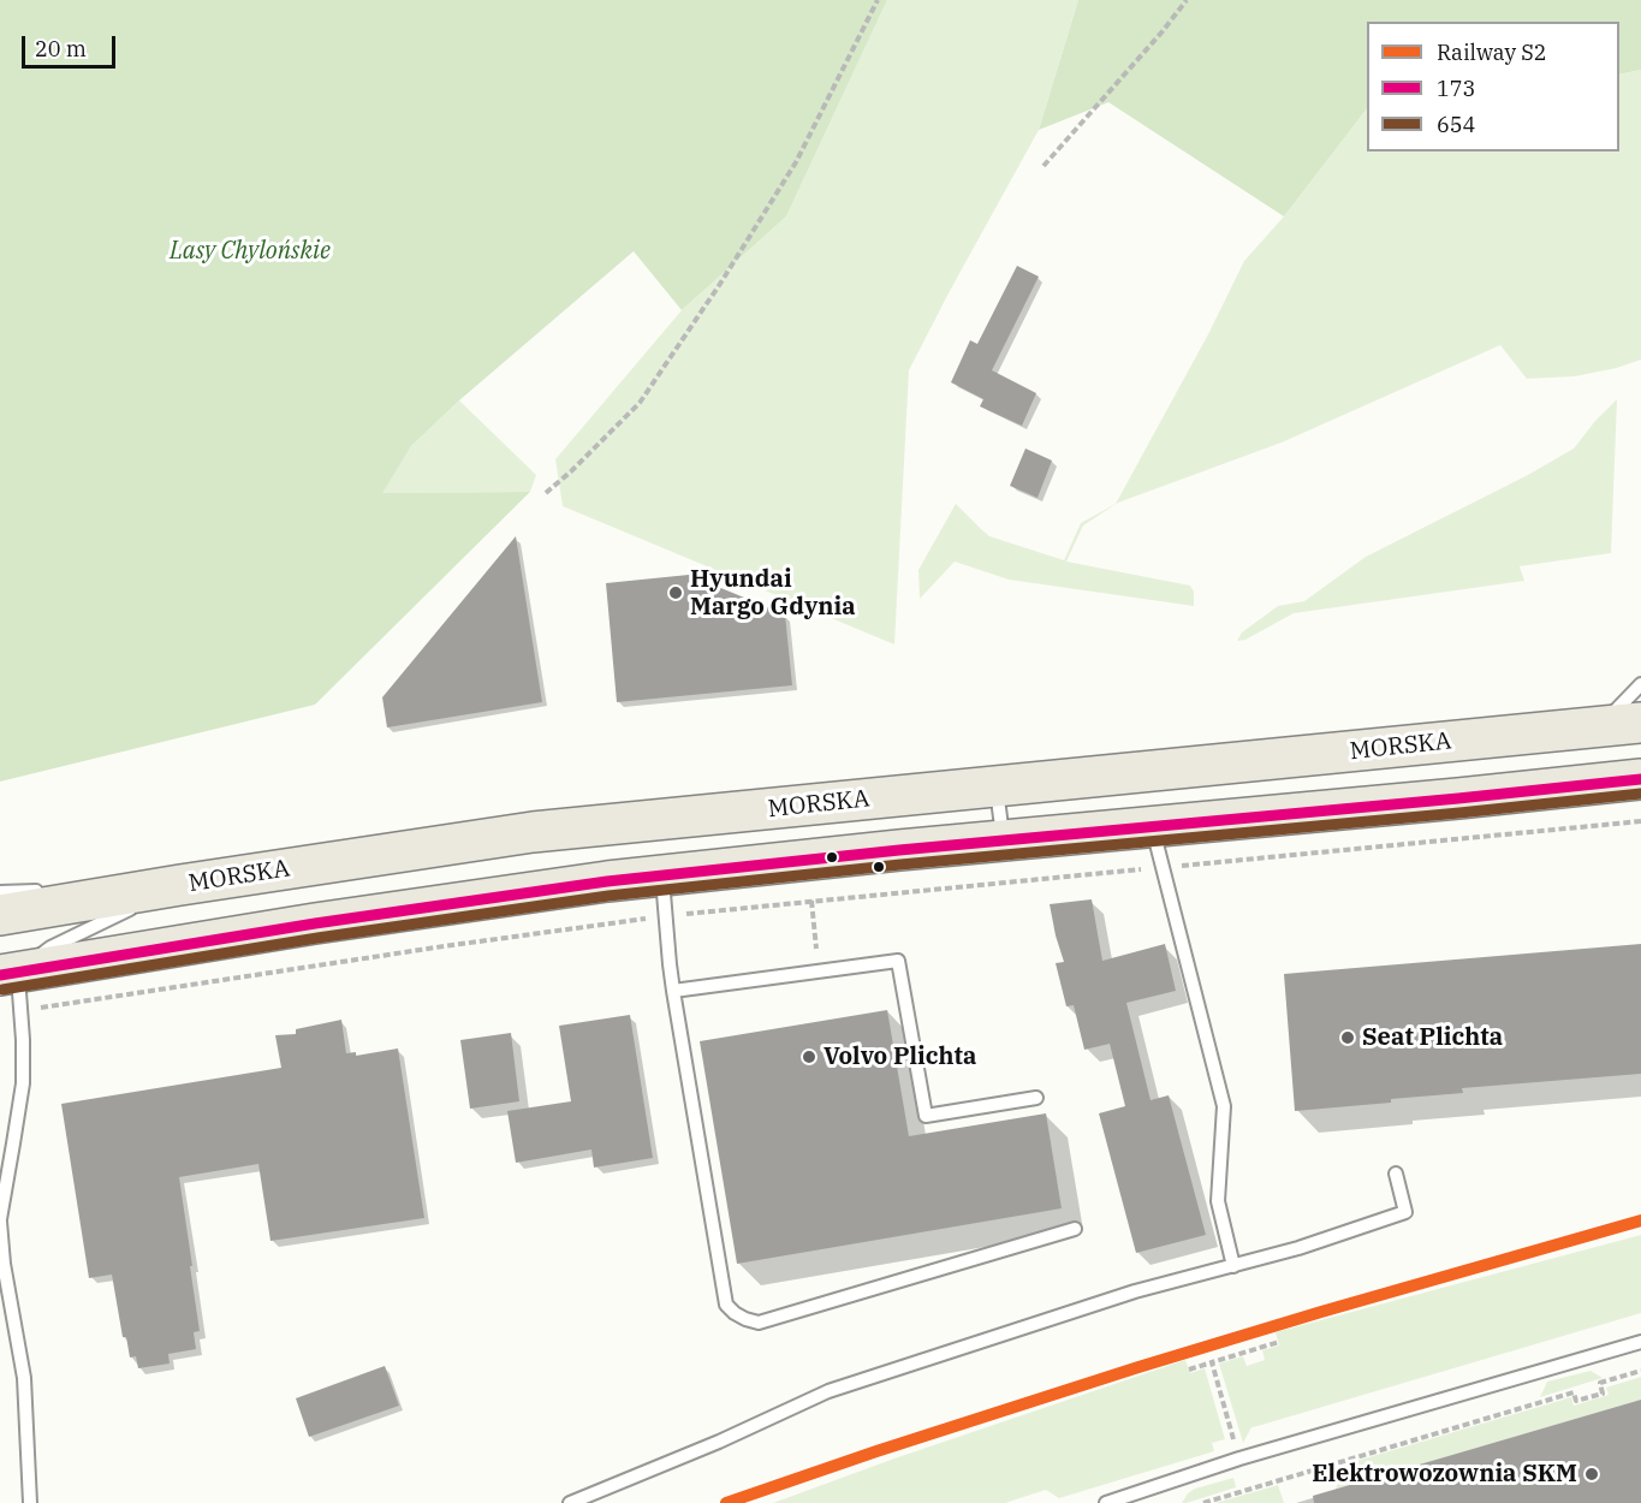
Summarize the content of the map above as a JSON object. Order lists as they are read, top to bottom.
{
  "streets": {
    "main road": ["MORSKA"]
  },
  "parks": ["Lasy Chylońskie"],
  "places": [
    "Hyundai Margo Gdynia",
    "Seat Plichta",
    "Volvo Plichta",
    "Elektrowozownia SKM"
  ],
  "lines": ["transit line 173", "transit line 654", "rail line S2"],
  "legend": ["Railway S2", "173", "654"],
  "scale_bar": "20 m"
}
